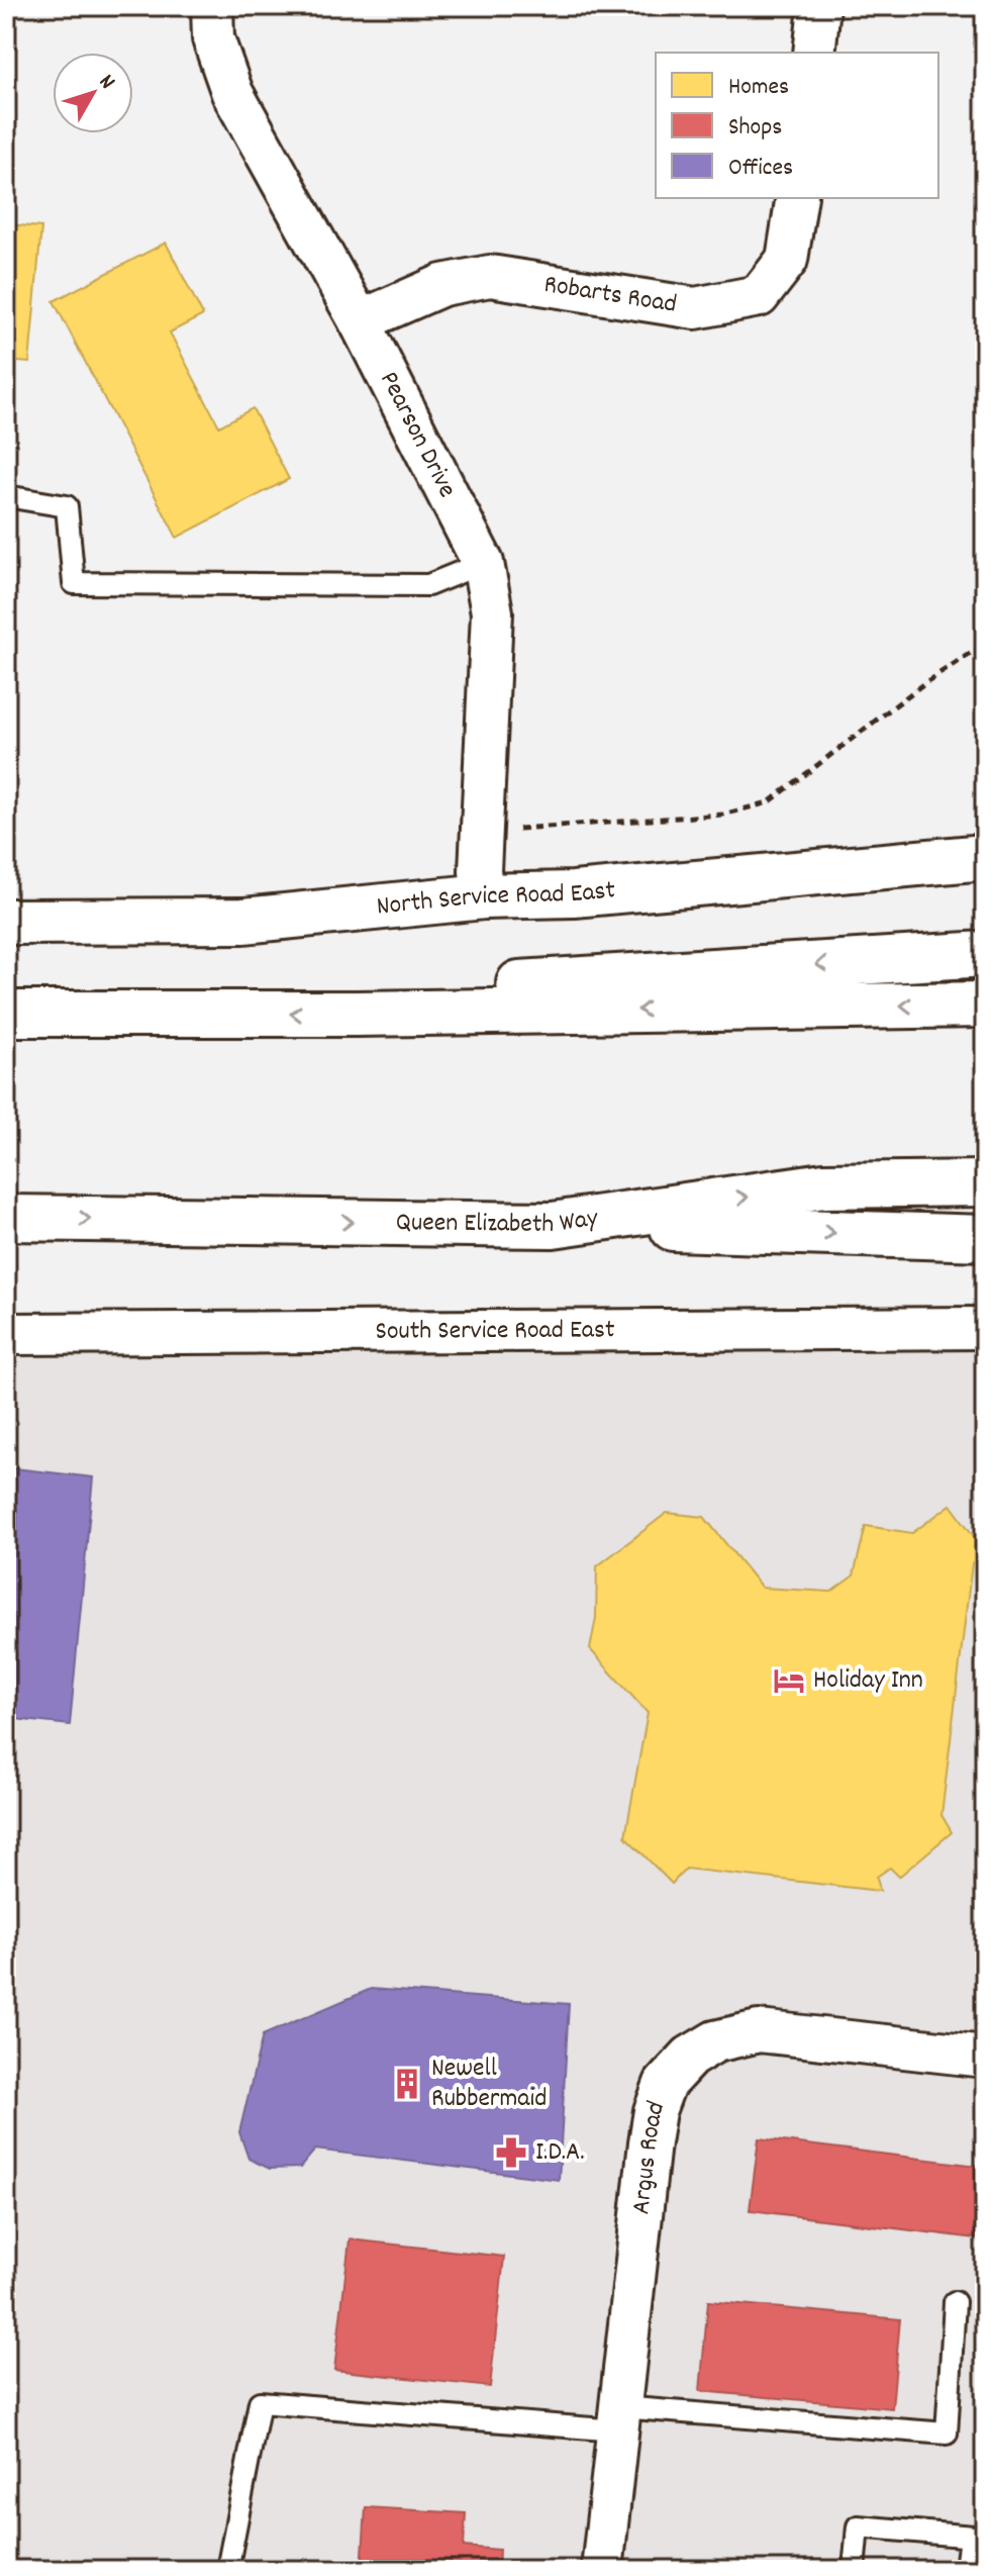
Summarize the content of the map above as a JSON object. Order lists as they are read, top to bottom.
{
  "streets": {
    "main road": ["North Service Road East", "Queen Elizabeth Way"],
    "street": [
      "Robarts Road",
      "Pearson Drive",
      "South Service Road East",
      "Argus Road"
    ]
  },
  "crossings": [
    ["Robarts Road", "Pearson Drive"],
    ["Pearson Drive", "North Service Road East"]
  ],
  "places": {
    "hotel": ["Holiday Inn"],
    "building": ["Newell Rubbermaid"],
    "pharmacy": ["I.D.A."]
  },
  "legend": ["Homes", "Shops", "Offices"],
  "north": "top right"
}
